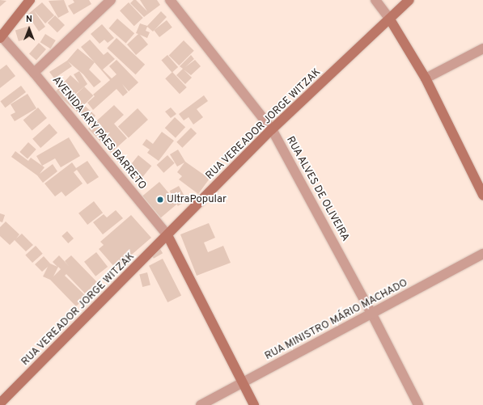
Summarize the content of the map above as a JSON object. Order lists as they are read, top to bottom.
{
  "streets": {
    "street": [
      "RUA VEREADOR JORGE WITZAK",
      "AVENIDA ARY PAES BARRETO",
      "RUA ALVES DE OLIVEIRA",
      "RUA MINISTRO MÁRIO MACHADO"
    ]
  },
  "crossings": [
    ["RUA VEREADOR JORGE WITZAK", "AVENIDA ARY PAES BARRETO"],
    ["RUA VEREADOR JORGE WITZAK", "RUA ALVES DE OLIVEIRA"],
    ["AVENIDA ARY PAES BARRETO", "RUA MINISTRO MÁRIO MACHADO"],
    ["RUA ALVES DE OLIVEIRA", "RUA MINISTRO MÁRIO MACHADO"]
  ],
  "places": ["UltraPopular"],
  "north": "top"
}
